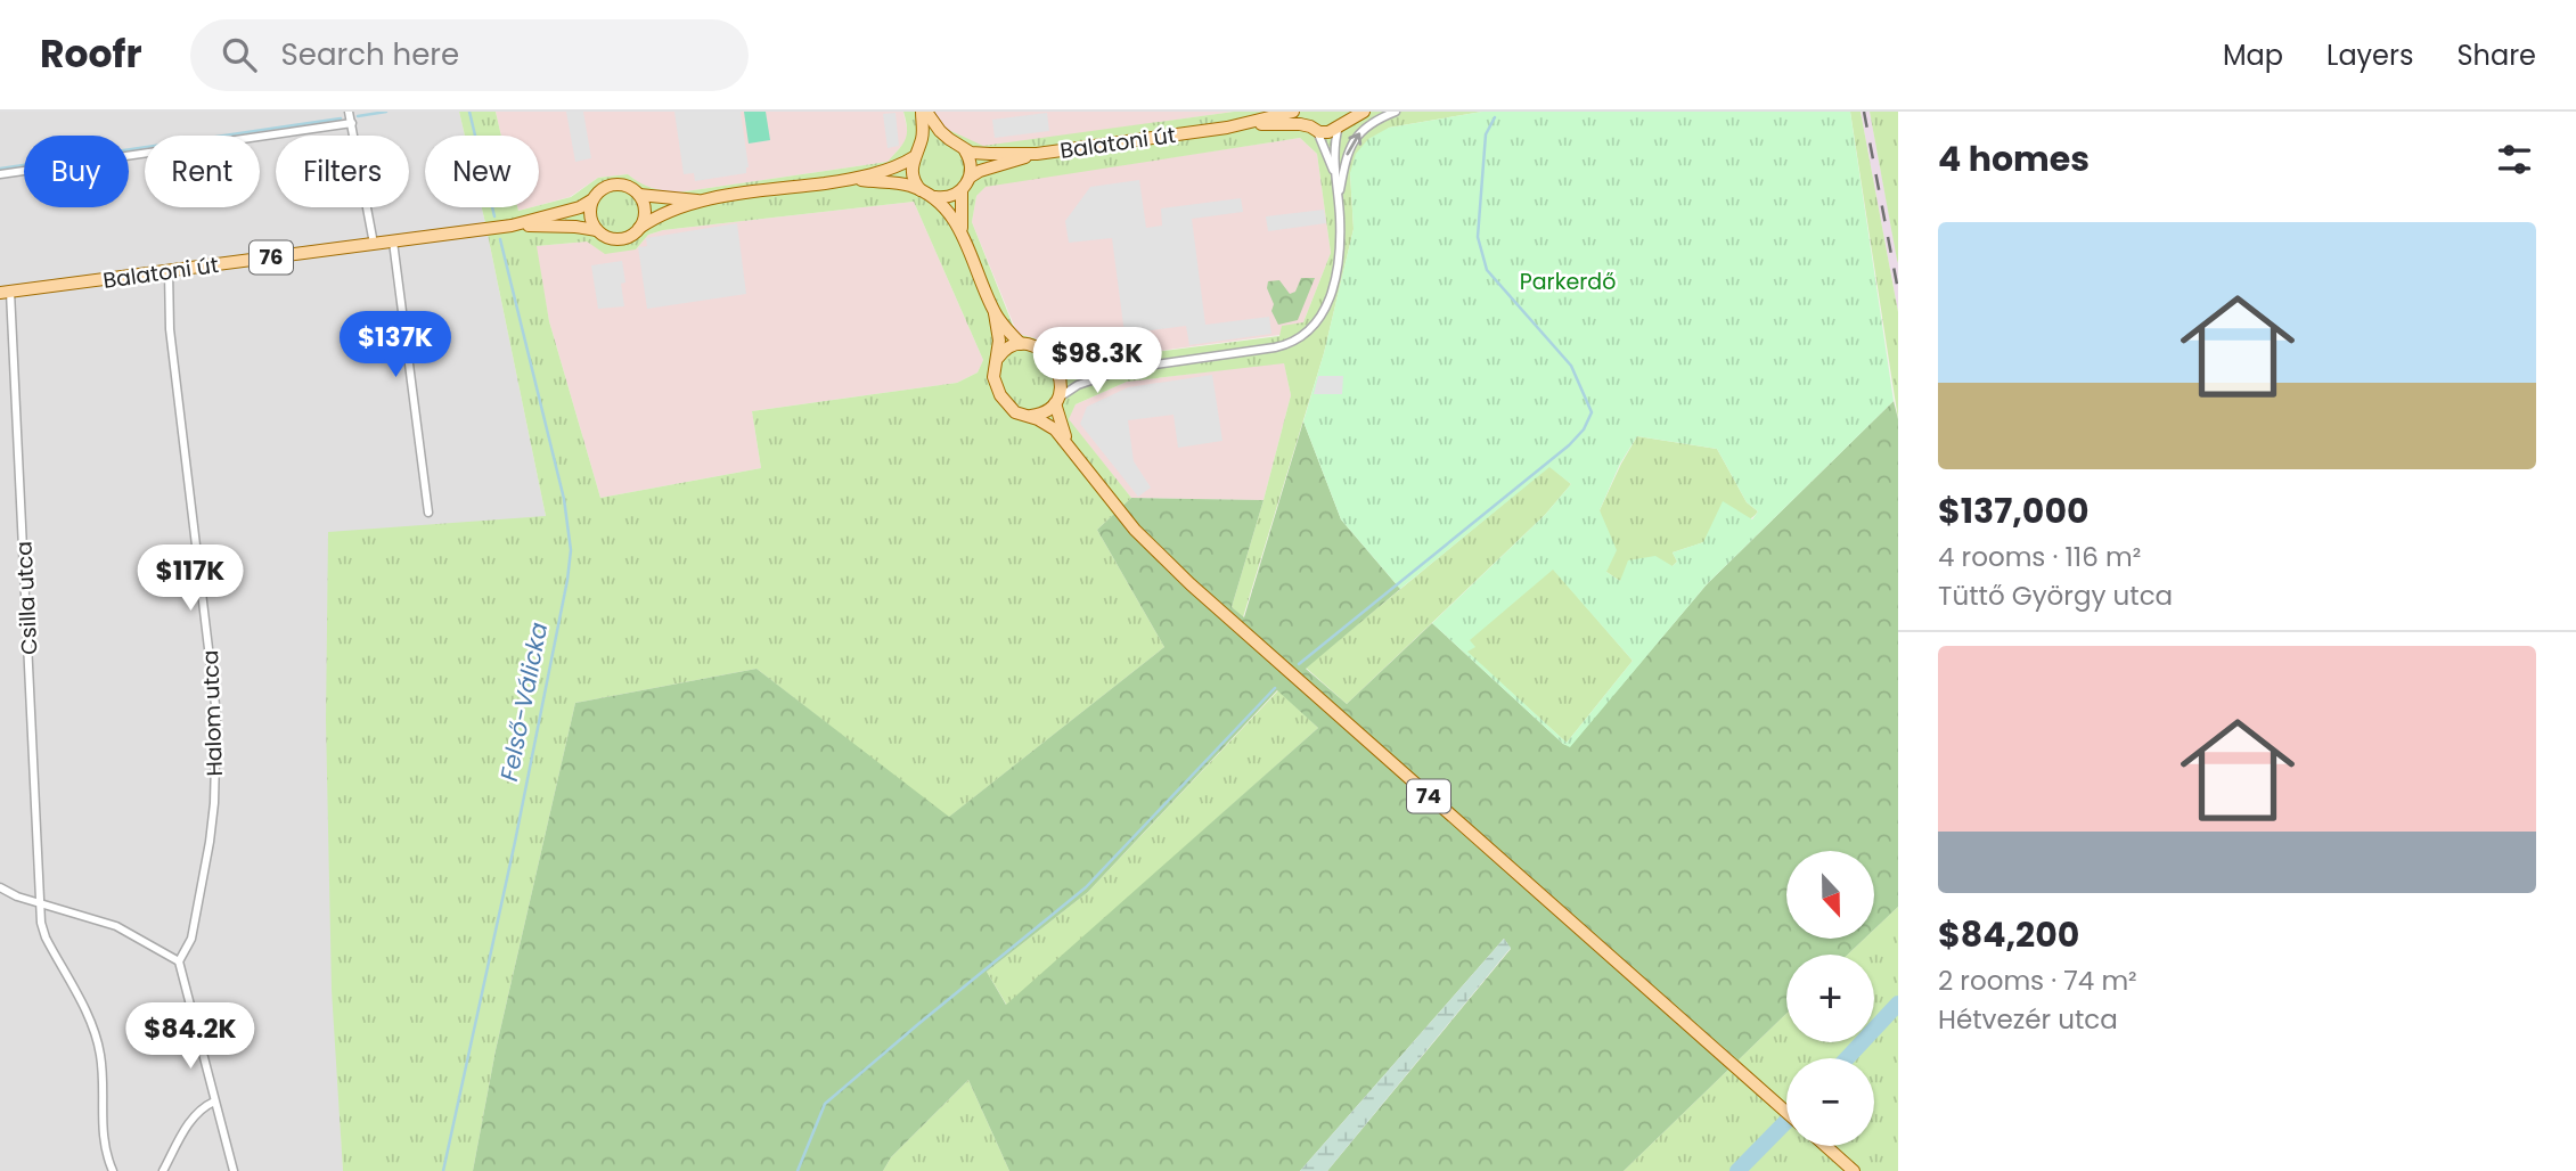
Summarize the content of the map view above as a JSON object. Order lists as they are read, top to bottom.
{
  "streets": {
    "main road": ["Balatoni út", "76", "74"],
    "street": ["Csilla utca", "Halom utca"]
  },
  "crossings": [
    ["Balatoni út", "76"],
    ["Balatoni út", "Csilla utca"],
    ["Balatoni út", "Halom utca"],
    ["Balatoni út", "74"],
    ["76", "74"]
  ],
  "water": ["Felső-Válicka"],
  "parks": ["Parkerdő"],
  "north": "bottom",
  "page": {
    "header": "Roofr",
    "search": "Search here",
    "nav": ["Map", "Layers", "Share"],
    "heading": "4 homes",
    "chip": [
      "Buy",
      "Rent",
      "Filters",
      "New"
    ],
    "list": [
      {
        "name": "$137,000",
        "note": "4 rooms · 116 m² · Tüttő György utca"
      },
      {
        "name": "$84,200",
        "note": "2 rooms · 74 m² · Hétvezér utca"
      }
    ],
    "price": [
      "$137K",
      "$98.3K",
      "$117K",
      "$84.2K"
    ],
    "map_buttons": ["+", "−"]
  }
}
